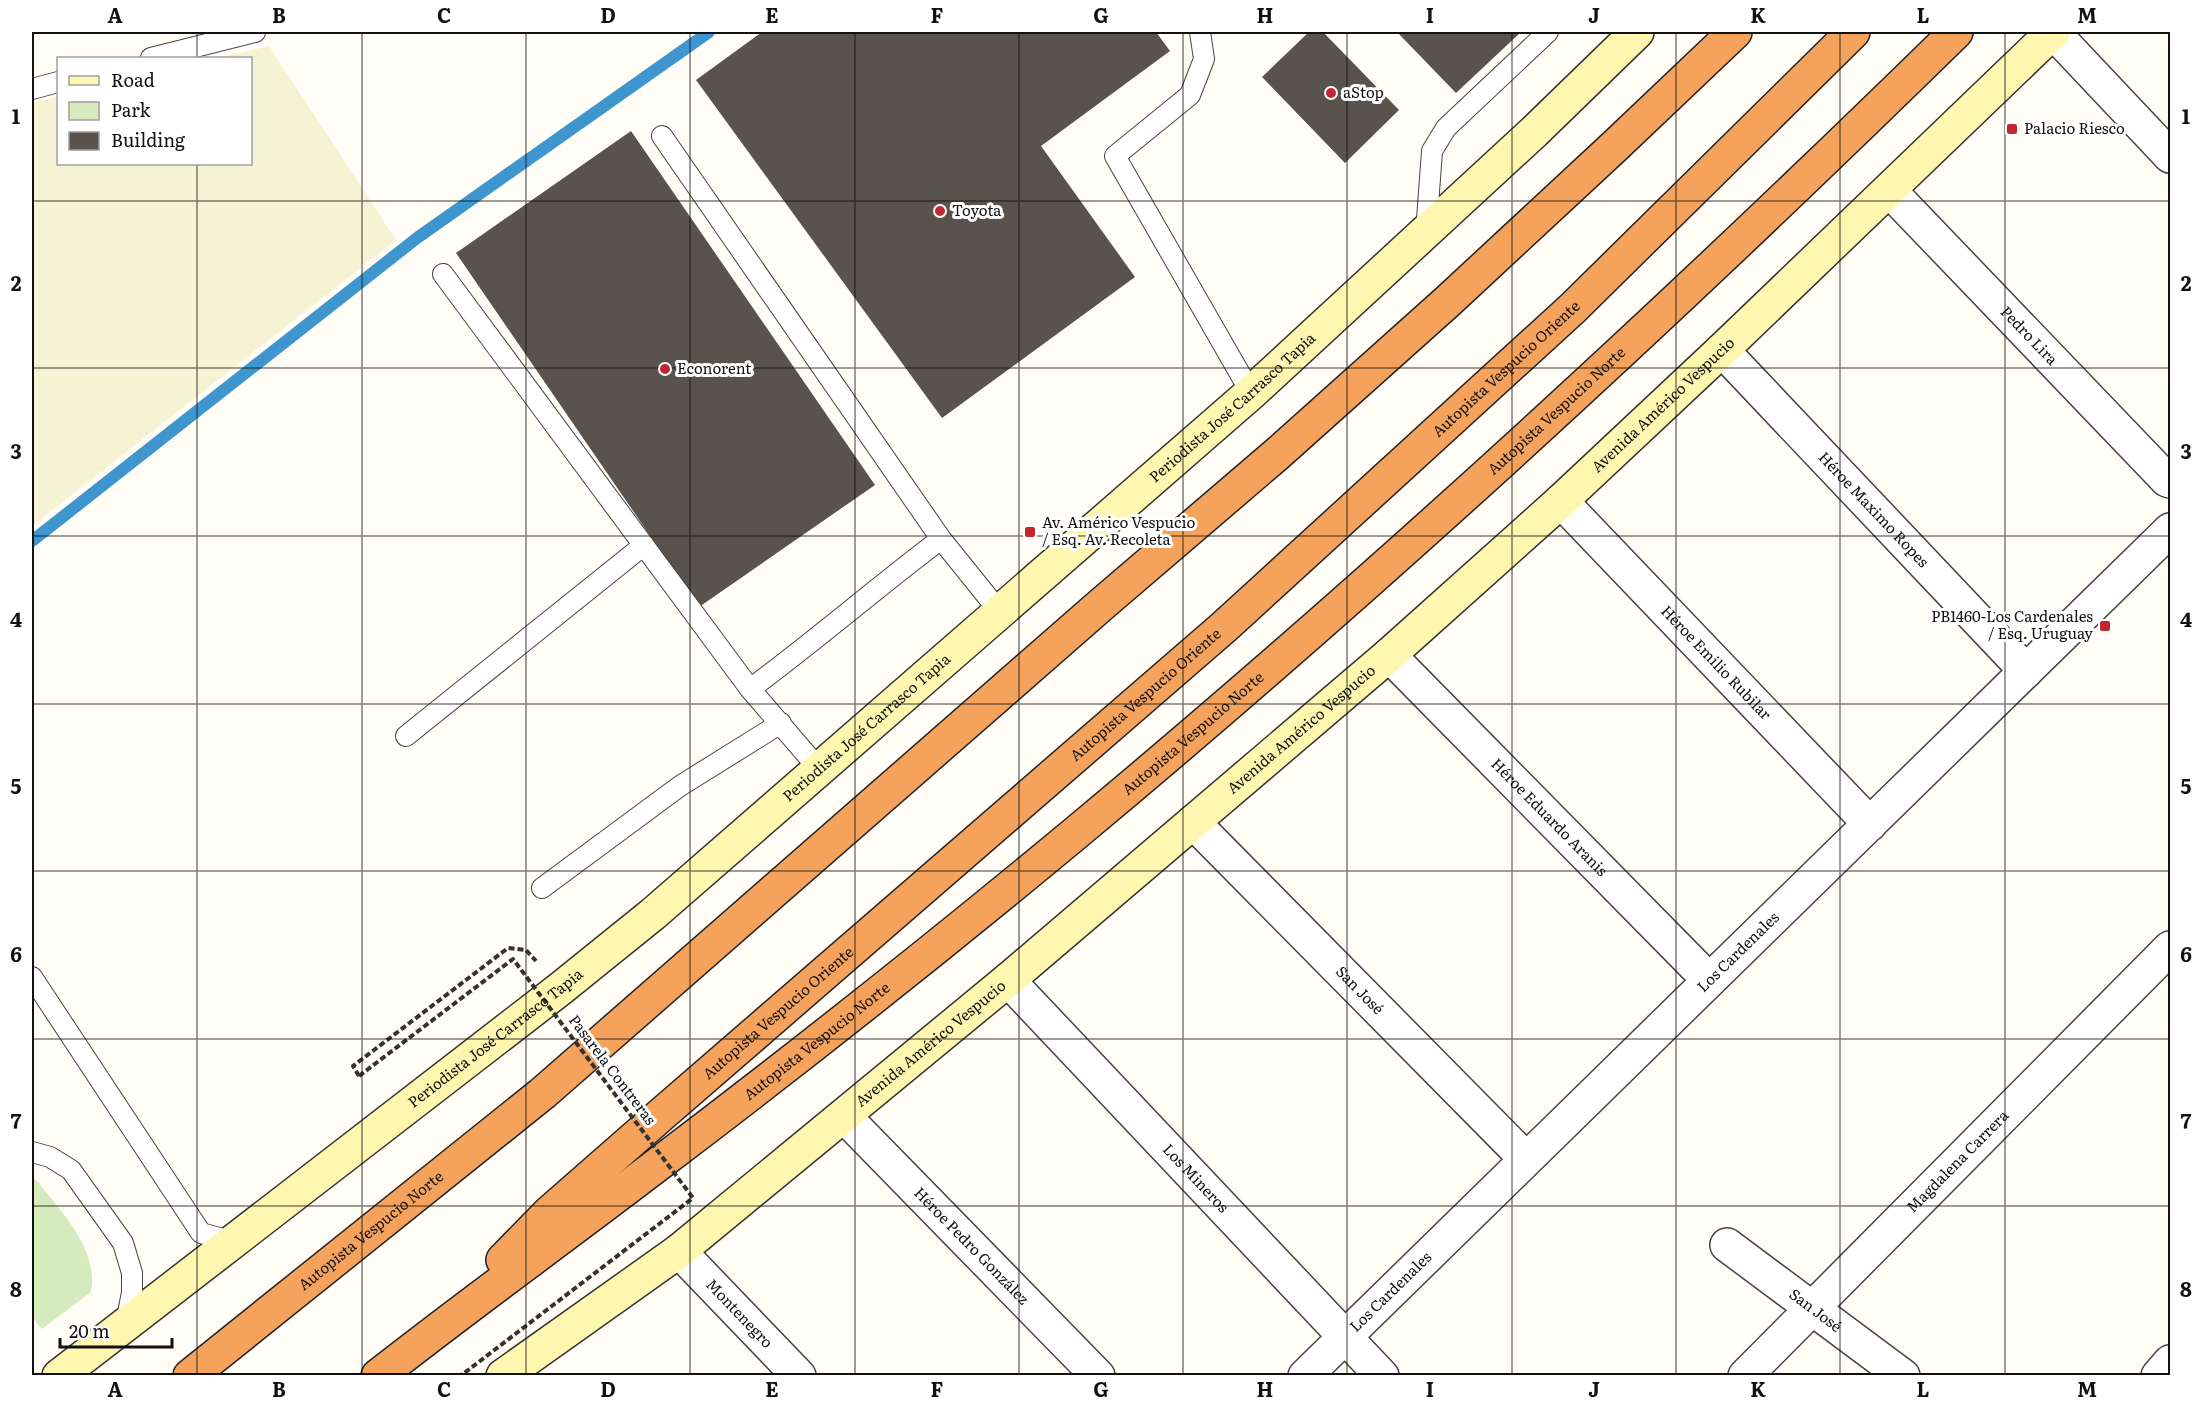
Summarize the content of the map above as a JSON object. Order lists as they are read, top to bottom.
{
  "streets": {
    "highway": ["Autopista Vespucio Oriente", "Autopista Vespucio Norte"],
    "main road": ["Avenida Américo Vespucio", "Periodista José Carrasco Tapia"],
    "street": [
      "Pedro Lira",
      "Héroe Maximo Ropes",
      "Héroe Emilio Rubilar",
      "Héroe Eduardo Aranis",
      "Los Cardenales",
      "San José",
      "Magdalena Carrera",
      "Los Mineros",
      "Héroe Pedro González",
      "Montenegro"
    ],
    "path": ["Pasarela Contreras"]
  },
  "crossings": [
    ["Pedro Lira", "Avenida Américo Vespucio"],
    ["Autopista Vespucio Oriente", "Autopista Vespucio Norte"],
    ["Avenida Américo Vespucio", "Héroe Maximo Ropes"],
    ["Avenida Américo Vespucio", "Héroe Emilio Rubilar"],
    ["Avenida Américo Vespucio", "Héroe Eduardo Aranis"],
    ["Avenida Américo Vespucio", "San José"],
    ["Avenida Américo Vespucio", "Los Mineros"],
    ["Avenida Américo Vespucio", "Héroe Pedro González"],
    ["Avenida Américo Vespucio", "Montenegro"],
    ["Héroe Maximo Ropes", "Los Cardenales"],
    ["Héroe Emilio Rubilar", "Los Cardenales"],
    ["Héroe Eduardo Aranis", "Los Cardenales"],
    ["Los Cardenales", "San José"],
    ["Los Cardenales", "Los Mineros"],
    ["San José", "Magdalena Carrera"]
  ],
  "places": {
    "other": ["aStop", "Toyota", "Econorent"],
    "transit": ["Palacio Riesco", "Av. Américo Vespucio / Esq. Av. Recoleta", "PB1460-Los Cardenales / Esq. Uruguay"]
  },
  "legend": ["Road", "Park", "Building"],
  "scale_bar": "20 m",
  "grid": {
    "columns": [
      "A",
      "B",
      "C",
      "D",
      "E",
      "F",
      "G",
      "H",
      "I",
      "J",
      "K",
      "L",
      "M"
    ],
    "rows": [
      "1",
      "2",
      "3",
      "4",
      "5",
      "6",
      "7",
      "8"
    ]
  }
}
